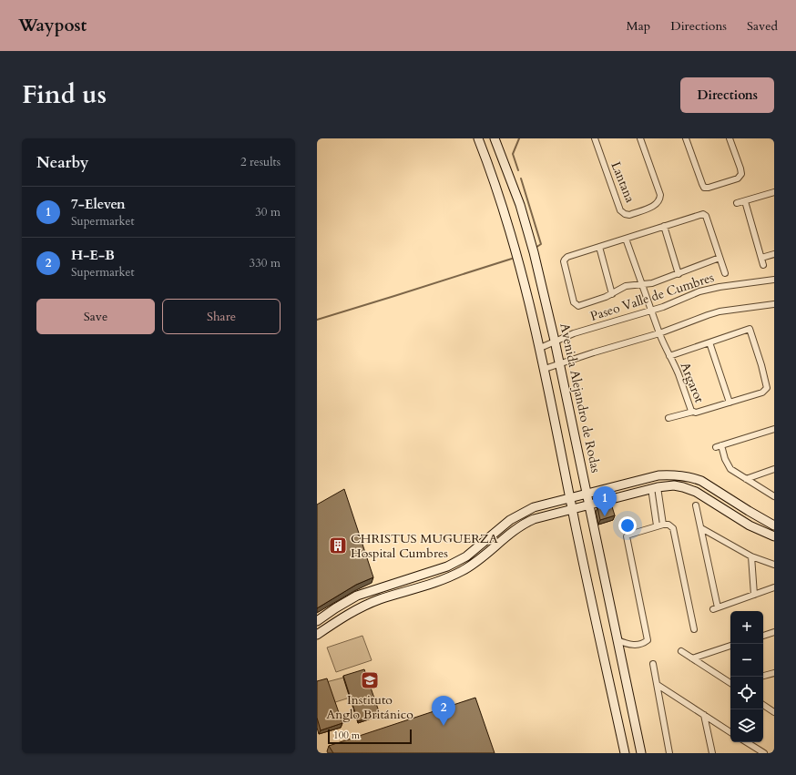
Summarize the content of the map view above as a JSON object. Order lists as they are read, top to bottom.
{
  "streets": {
    "street": [
      "Lantana",
      "Paseo Valle de Cumbres",
      "Argarot",
      "Avenida Alejandro de Rodas"
    ]
  },
  "crossings": [
    ["Paseo Valle de Cumbres", "Argarot"],
    ["Paseo Valle de Cumbres", "Avenida Alejandro de Rodas"]
  ],
  "places": {
    "building": ["CHRISTUS MUGUERZA Hospital Cumbres"],
    "school or university": ["Instituto Anglo Británico"]
  },
  "scale_bar": "100 m",
  "page": {
    "header": "Waypost",
    "nav": ["Map", "Directions", "Saved"],
    "title": "Find us",
    "buttons": [
      "Directions",
      ["Save", "Share"]
    ],
    "heading": ["Nearby", "2 results"],
    "list": [
      {
        "mark": "1",
        "name": "7-Eleven",
        "note": "Supermarket",
        "value": "30 m"
      },
      {
        "mark": "2",
        "name": "H-E-B",
        "note": "Supermarket",
        "value": "330 m"
      }
    ],
    "pins": ["1", "2"],
    "map_buttons": ["+", "−"],
    "scale": "100 m"
  }
}
